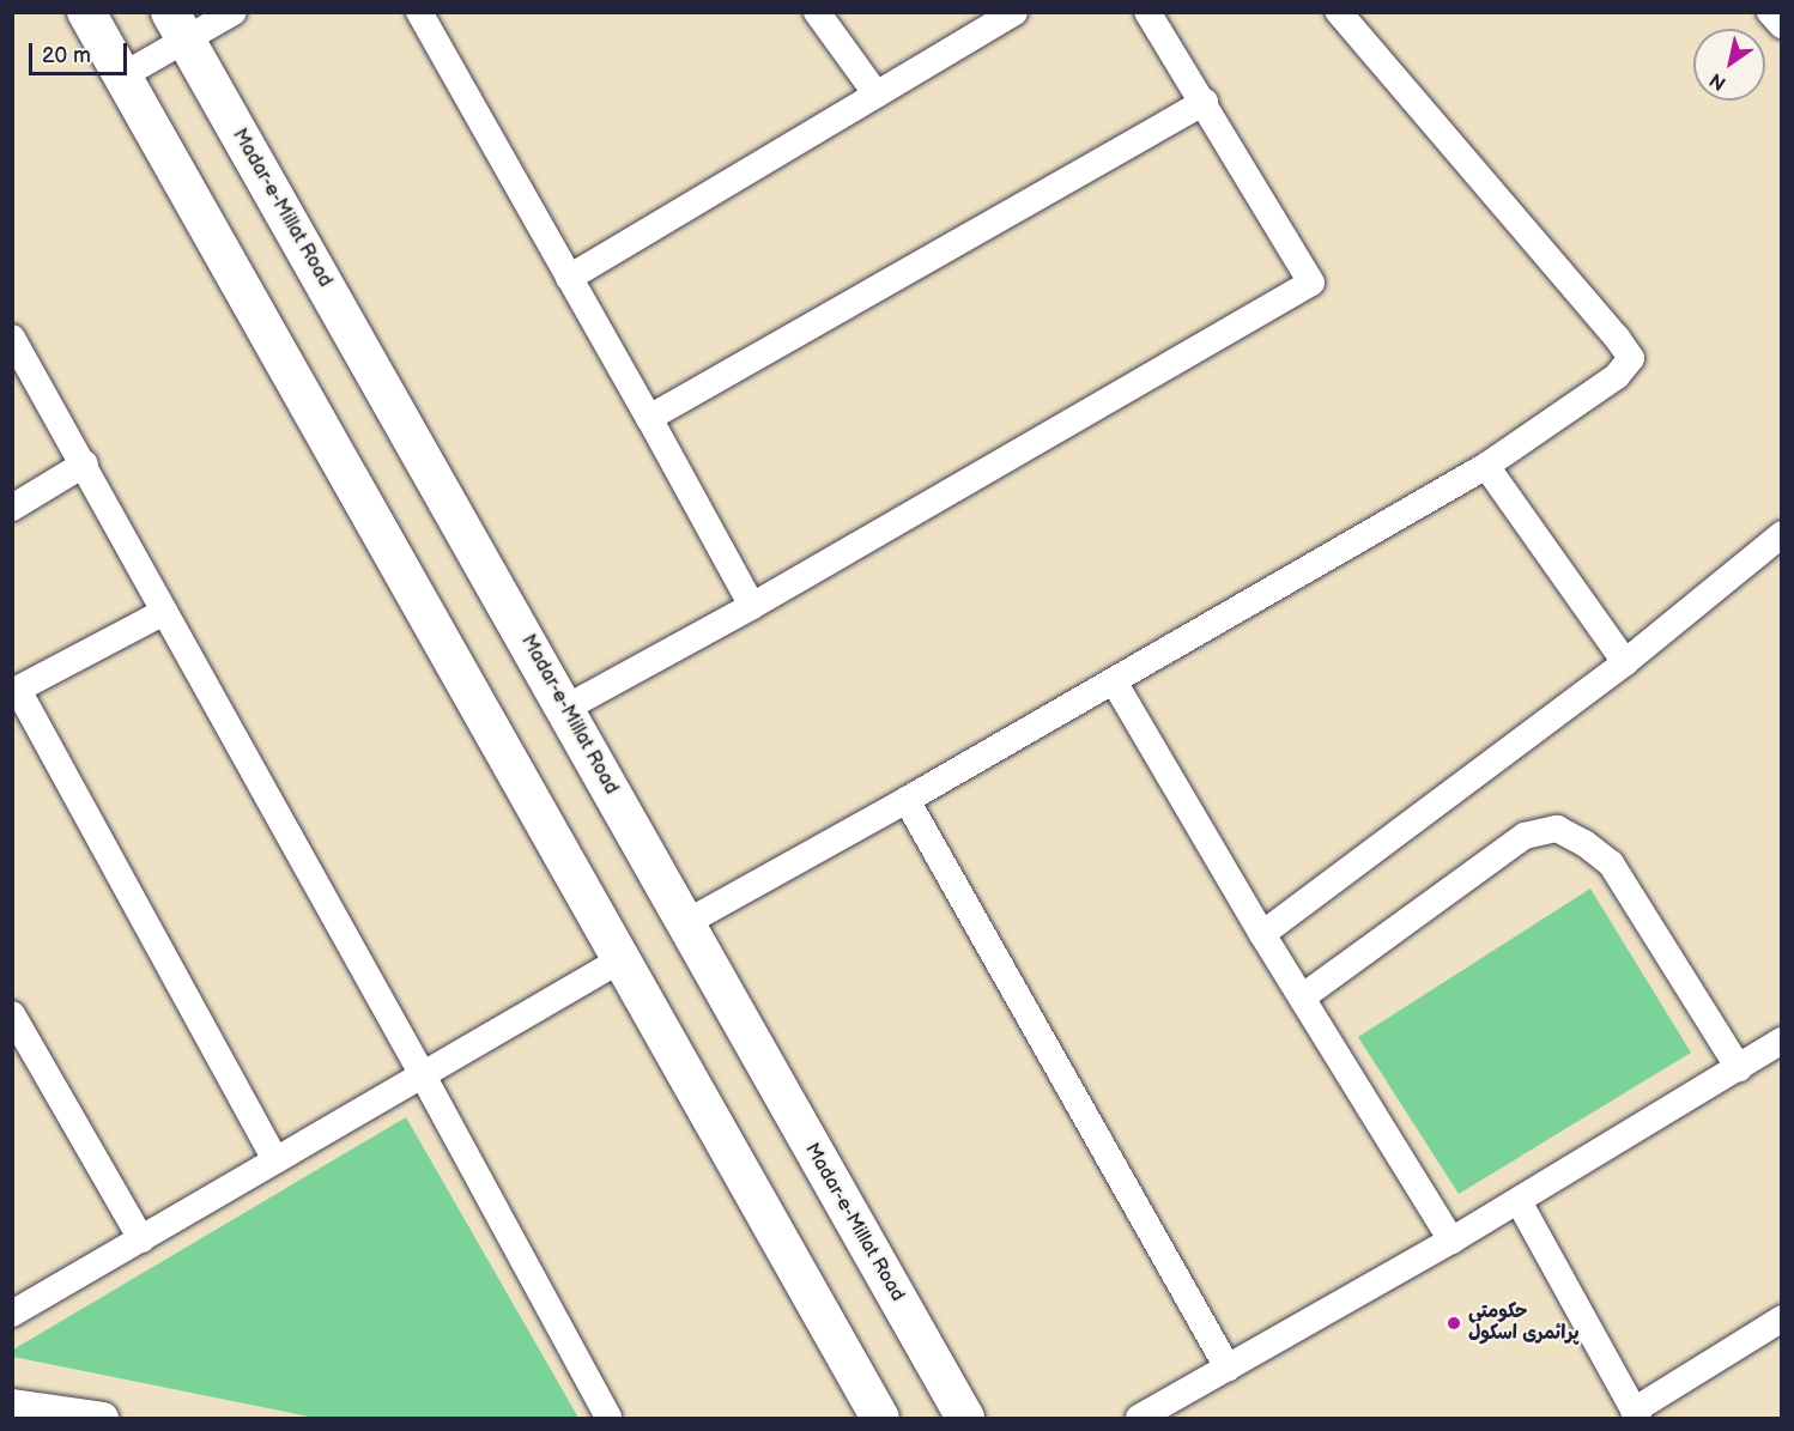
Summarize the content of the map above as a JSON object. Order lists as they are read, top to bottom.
{
  "streets": {
    "main road": ["Madar-e-Millat Road"]
  },
  "places": ["حکومتی پرائمری اسکول"],
  "scale_bar": "20 m",
  "north": "bottom left"
}
